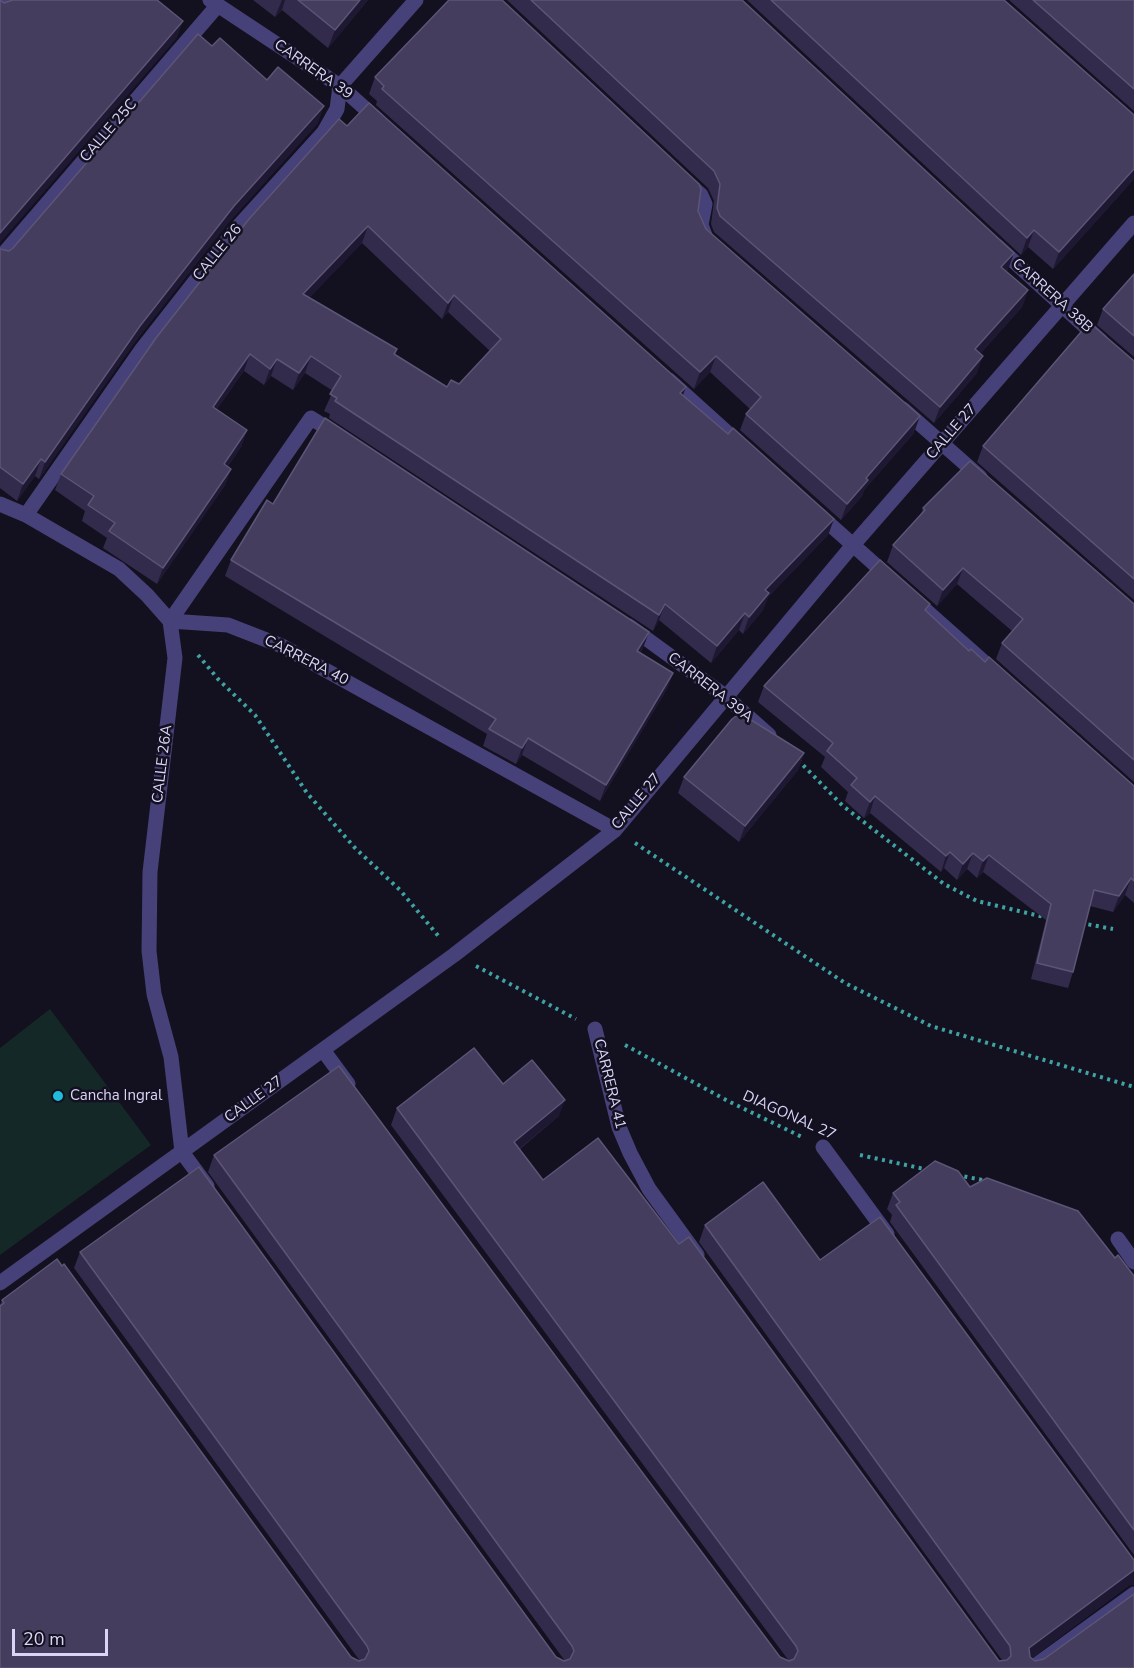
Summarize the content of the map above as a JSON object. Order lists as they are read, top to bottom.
{
  "streets": {
    "street": [
      "CARRERA 39",
      "CALLE 25C",
      "CALLE 26",
      "CARRERA 38B",
      "CALLE 27",
      "CARRERA 40",
      "CARRERA 39A",
      "CALLE 26A",
      "CARRERA 41"
    ],
    "path": ["DIAGONAL 27"]
  },
  "crossings": [
    ["CARRERA 39", "CALLE 25C"],
    ["CARRERA 39", "CALLE 26"],
    ["CARRERA 38B", "CALLE 27"],
    ["CALLE 27", "CARRERA 40"],
    ["CALLE 27", "CARRERA 39A"],
    ["CALLE 27", "CALLE 26A"],
    ["CALLE 27", "DIAGONAL 27"],
    ["CARRERA 40", "CALLE 26A"],
    ["CARRERA 41", "DIAGONAL 27"]
  ],
  "places": ["Cancha Ingral"],
  "scale_bar": "20 m"
}
